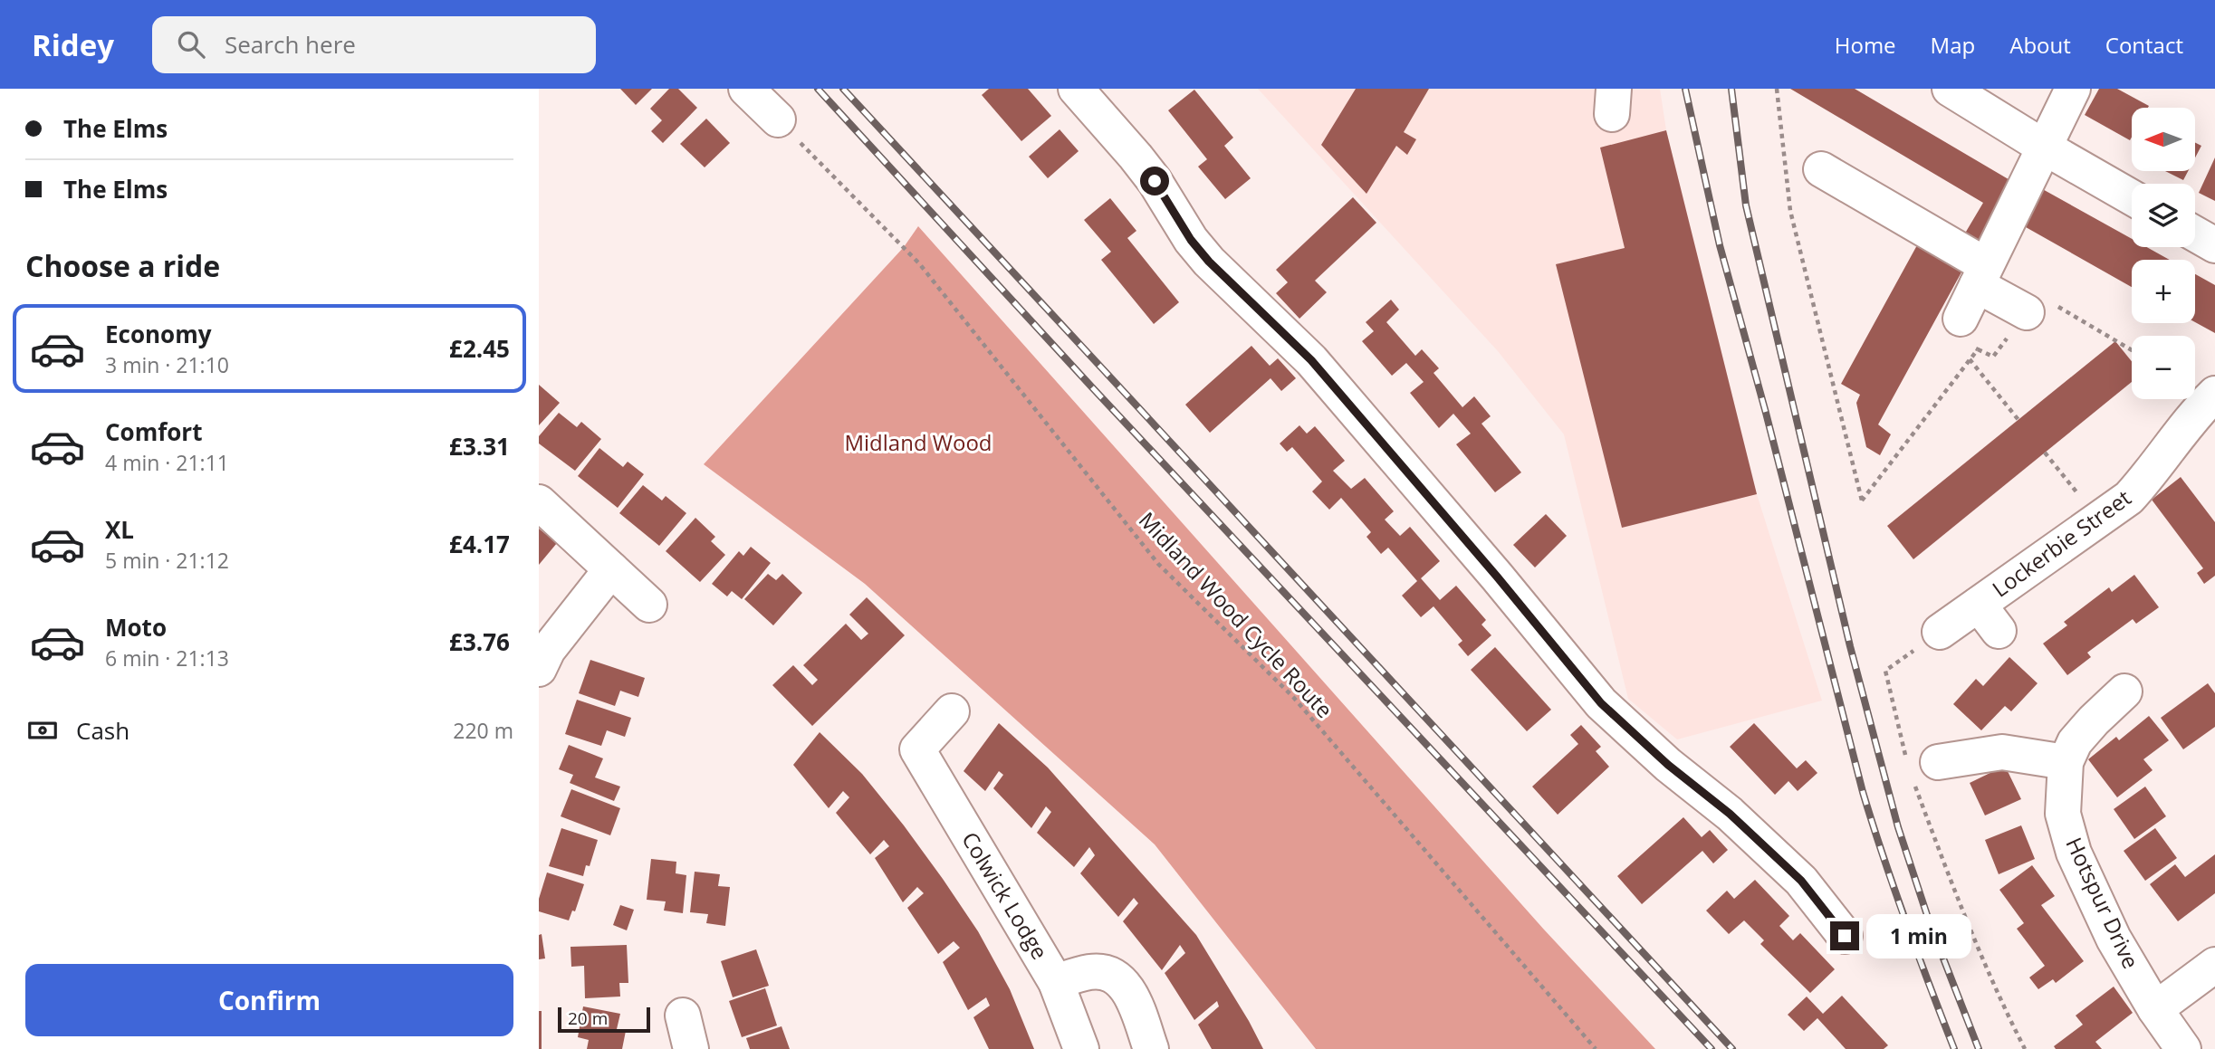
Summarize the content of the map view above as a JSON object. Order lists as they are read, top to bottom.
{
  "streets": {
    "street": ["Lockerbie Street", "Colwick Lodge", "Hotspur Drive"],
    "path": ["Midland Wood Cycle Route"]
  },
  "parks": ["Midland Wood"],
  "scale_bar": "20 m",
  "north": "left",
  "page": {
    "header": "Ridey",
    "search": "Search here",
    "nav": [
      "Home",
      "Map",
      "About",
      "Contact"
    ],
    "banner": ["The Elms", "The Elms"],
    "map_buttons": ["+", "−"],
    "heading": "Choose a ride",
    "list": [
      {
        "name": "Economy",
        "note": "3 min · 21:10",
        "value": "£2.45"
      },
      {
        "name": "Comfort",
        "note": "4 min · 21:11",
        "value": "£3.31"
      },
      {
        "name": "XL",
        "note": "5 min · 21:12",
        "value": "£4.17"
      },
      {
        "name": "Moto",
        "note": "6 min · 21:13",
        "value": "£3.76"
      }
    ],
    "pay": ["Cash", "220 m"],
    "bubble": "1 min",
    "buttons": "Confirm",
    "scale": "20 m"
  }
}
